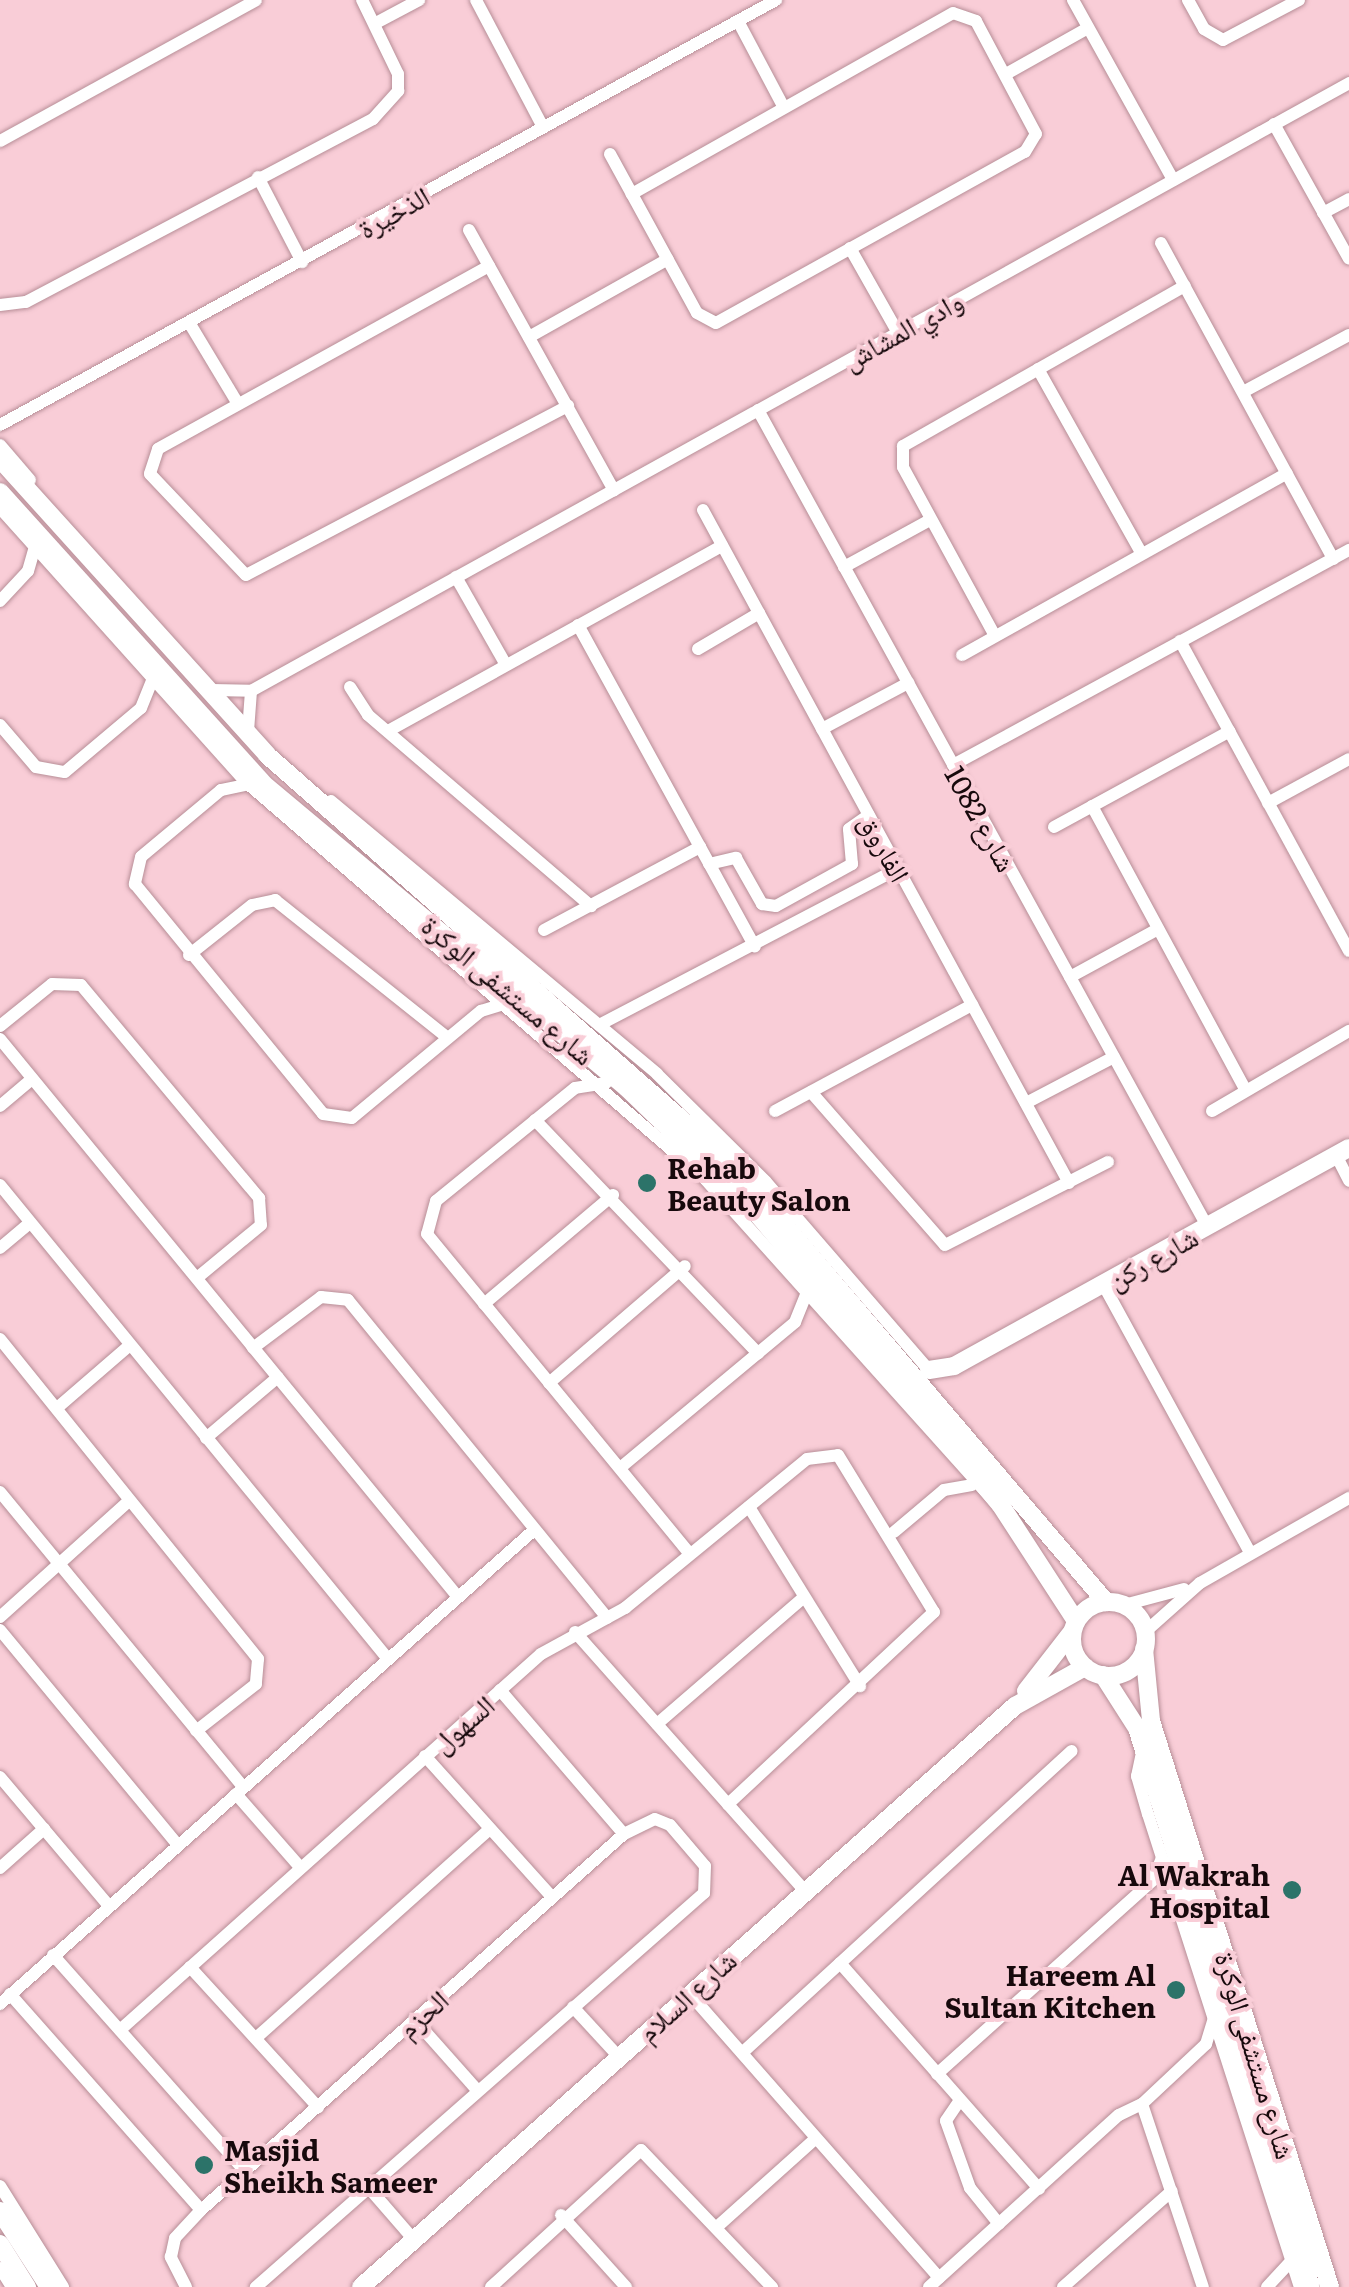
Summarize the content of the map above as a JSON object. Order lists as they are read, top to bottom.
{
  "streets": {
    "street": [
      "الذخيرة",
      "وادي المشاش",
      "شارع 1082",
      "الفاروق",
      "شارع مستشفى الوكرة",
      "شارع ركن",
      "السهول",
      "شارع السلام",
      "الحزم"
    ]
  },
  "crossings": [
    ["الذخيرة", "شارع مستشفى الوكرة"],
    ["وادي المشاش", "شارع 1082"],
    ["وادي المشاش", "شارع مستشفى الوكرة"],
    ["شارع 1082", "شارع ركن"],
    ["شارع مستشفى الوكرة", "شارع ركن"],
    ["شارع مستشفى الوكرة", "شارع السلام"]
  ],
  "places": [
    "Rehab Beauty Salon",
    "Al Wakrah Hospital",
    "Hareem Al Sultan Kitchen",
    "Masjid Sheikh Sameer"
  ]
}
